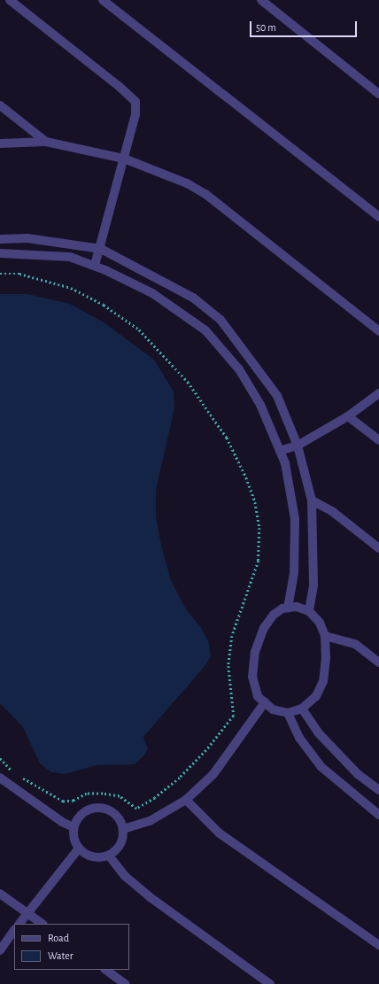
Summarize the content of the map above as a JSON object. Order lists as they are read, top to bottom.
{
  "legend": ["Road", "Water"],
  "scale_bar": "50 m"
}
